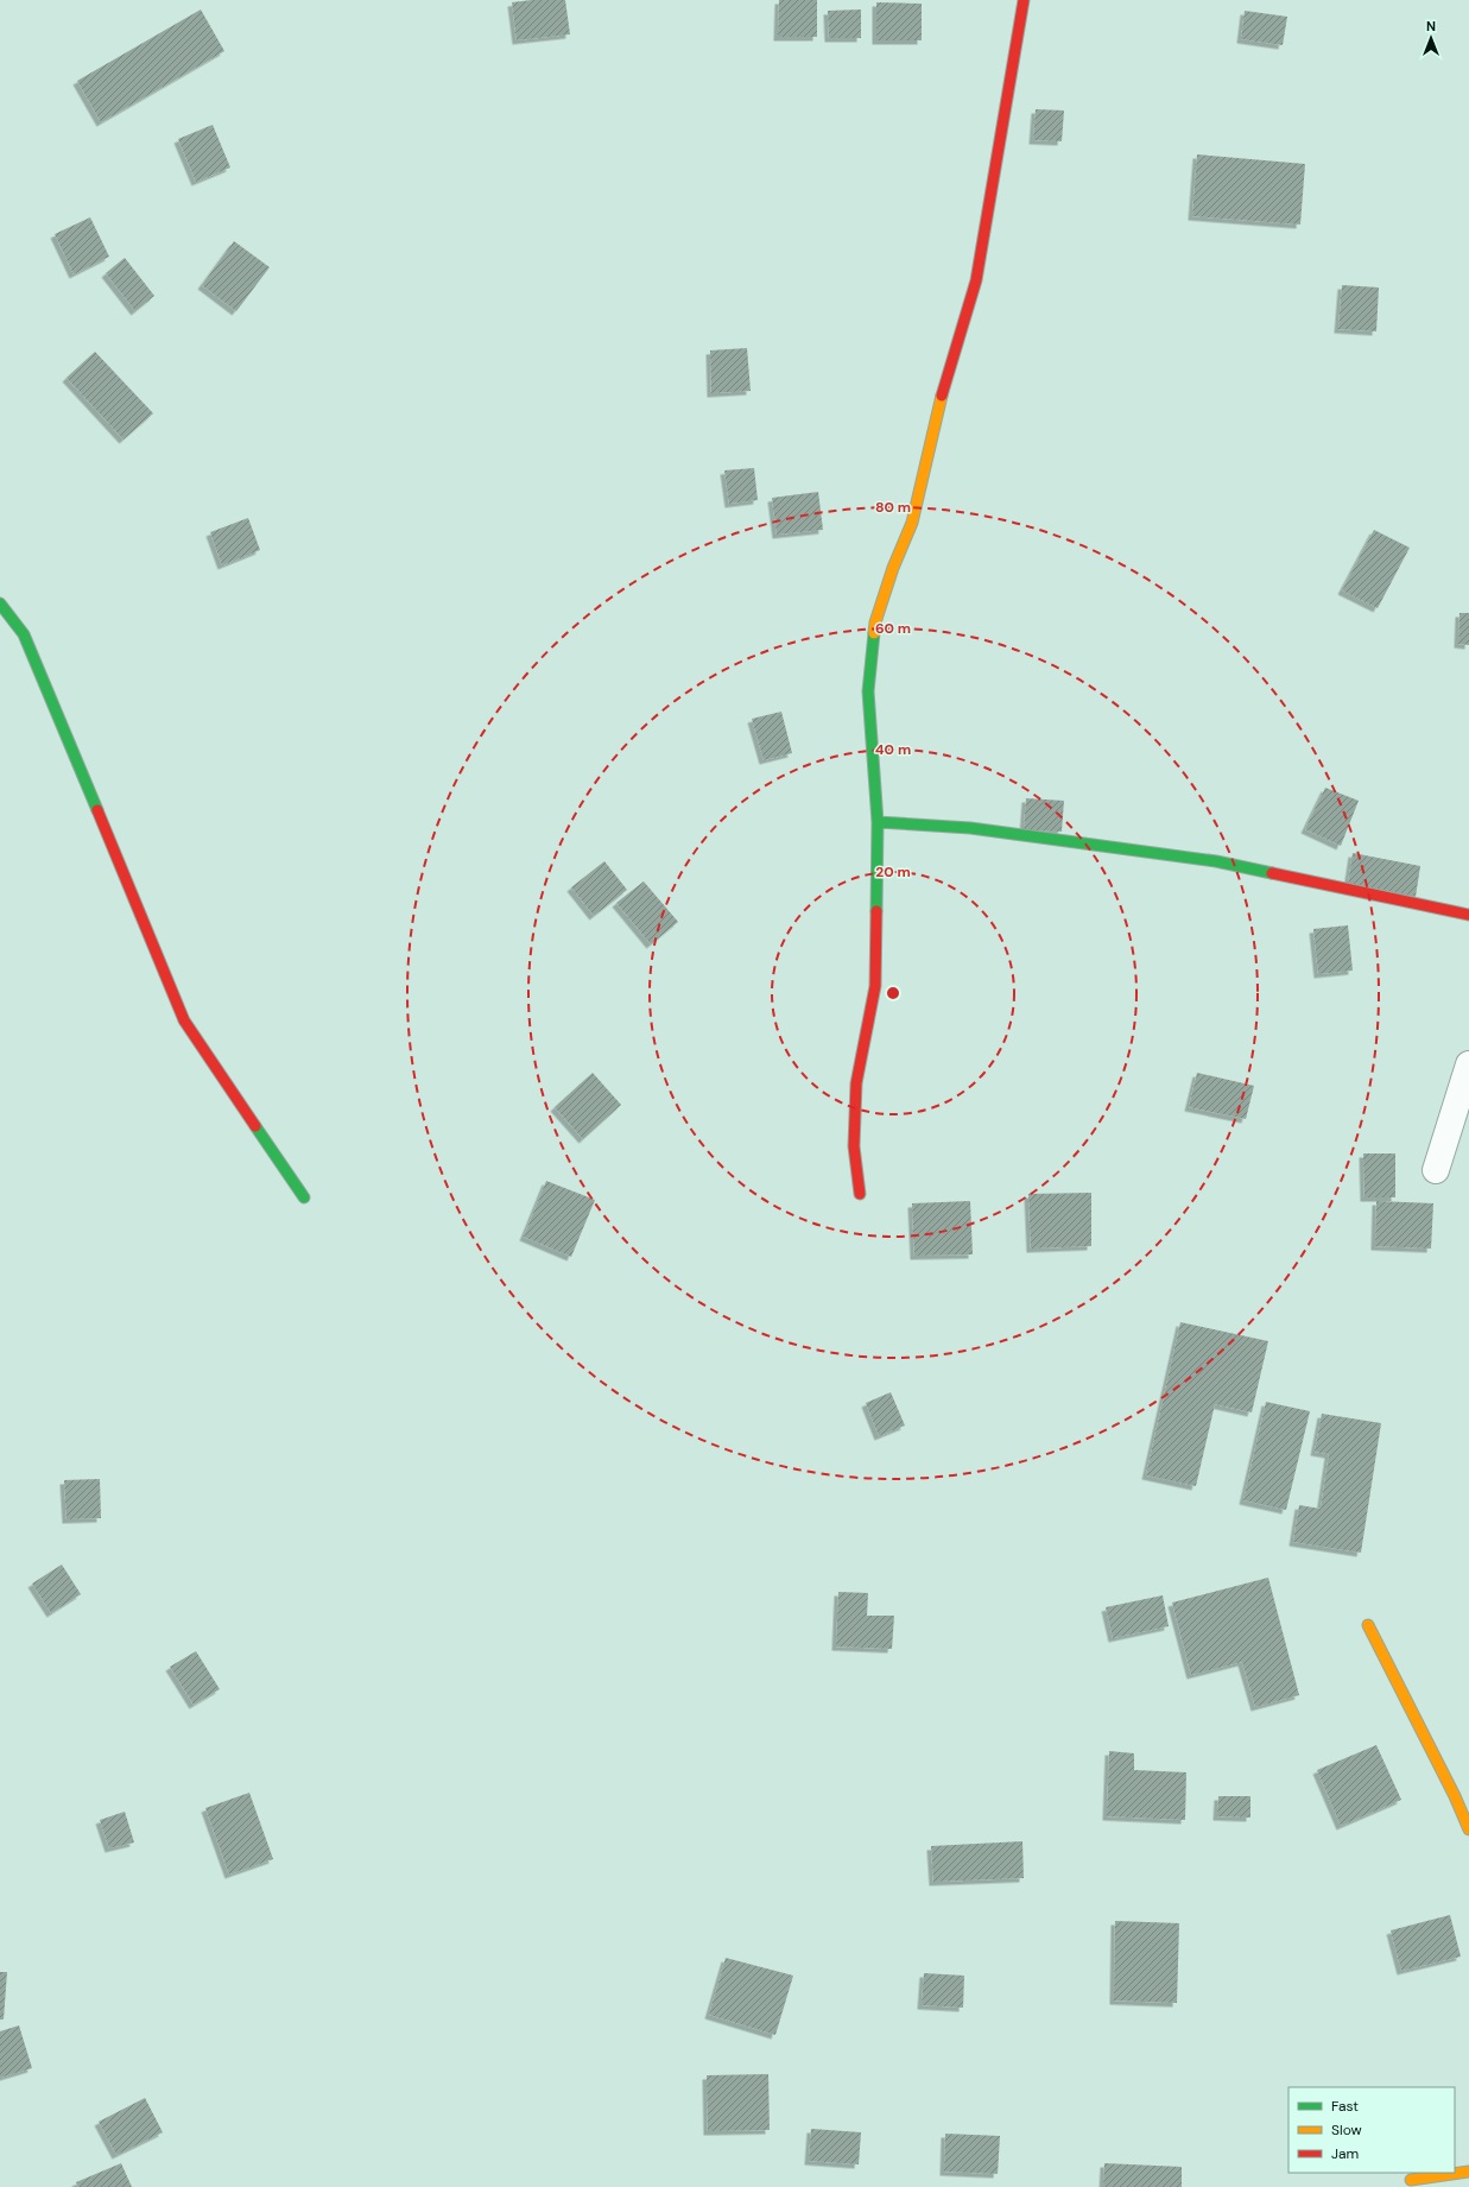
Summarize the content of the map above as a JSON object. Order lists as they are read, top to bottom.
{
  "legend": ["Fast", "Slow", "Jam"],
  "north": "top",
  "rings": [
    "80 m",
    "60 m",
    "40 m",
    "20 m"
  ]
}
